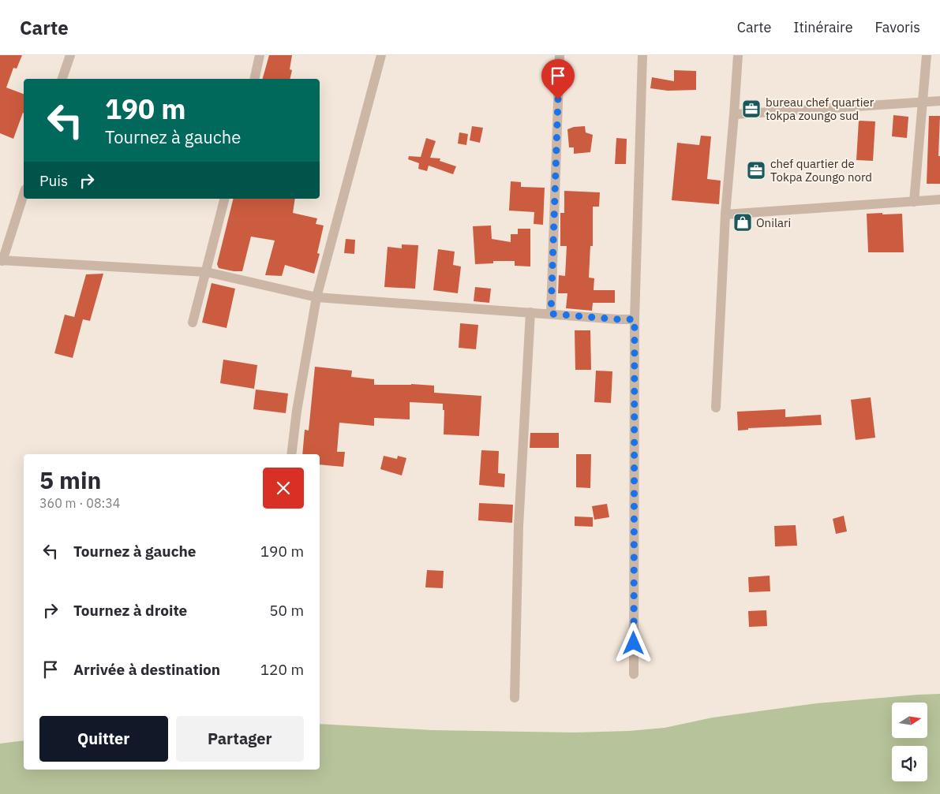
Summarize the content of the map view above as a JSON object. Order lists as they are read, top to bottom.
{
  "places": {
    "office": ["bureau chef quartier tokpa zoungo sud", "chef quartier de Tokpa Zoungo nord"],
    "shop": ["Onilari"]
  },
  "north": "right",
  "page": {
    "header": "Carte",
    "nav": ["Carte", "Itinéraire", "Favoris"],
    "turn": ["190 m", "Tournez à gauche"],
    "then": "Puis",
    "heading": ["5 min", "360 m · 08:34"],
    "list": [
      {
        "name": "Tournez à gauche",
        "value": "190 m"
      },
      {
        "name": "Tournez à droite",
        "value": "50 m"
      },
      {
        "name": "Arrivée à destination",
        "value": "120 m"
      }
    ],
    "buttons": ["Quitter", "Partager"]
  }
}
